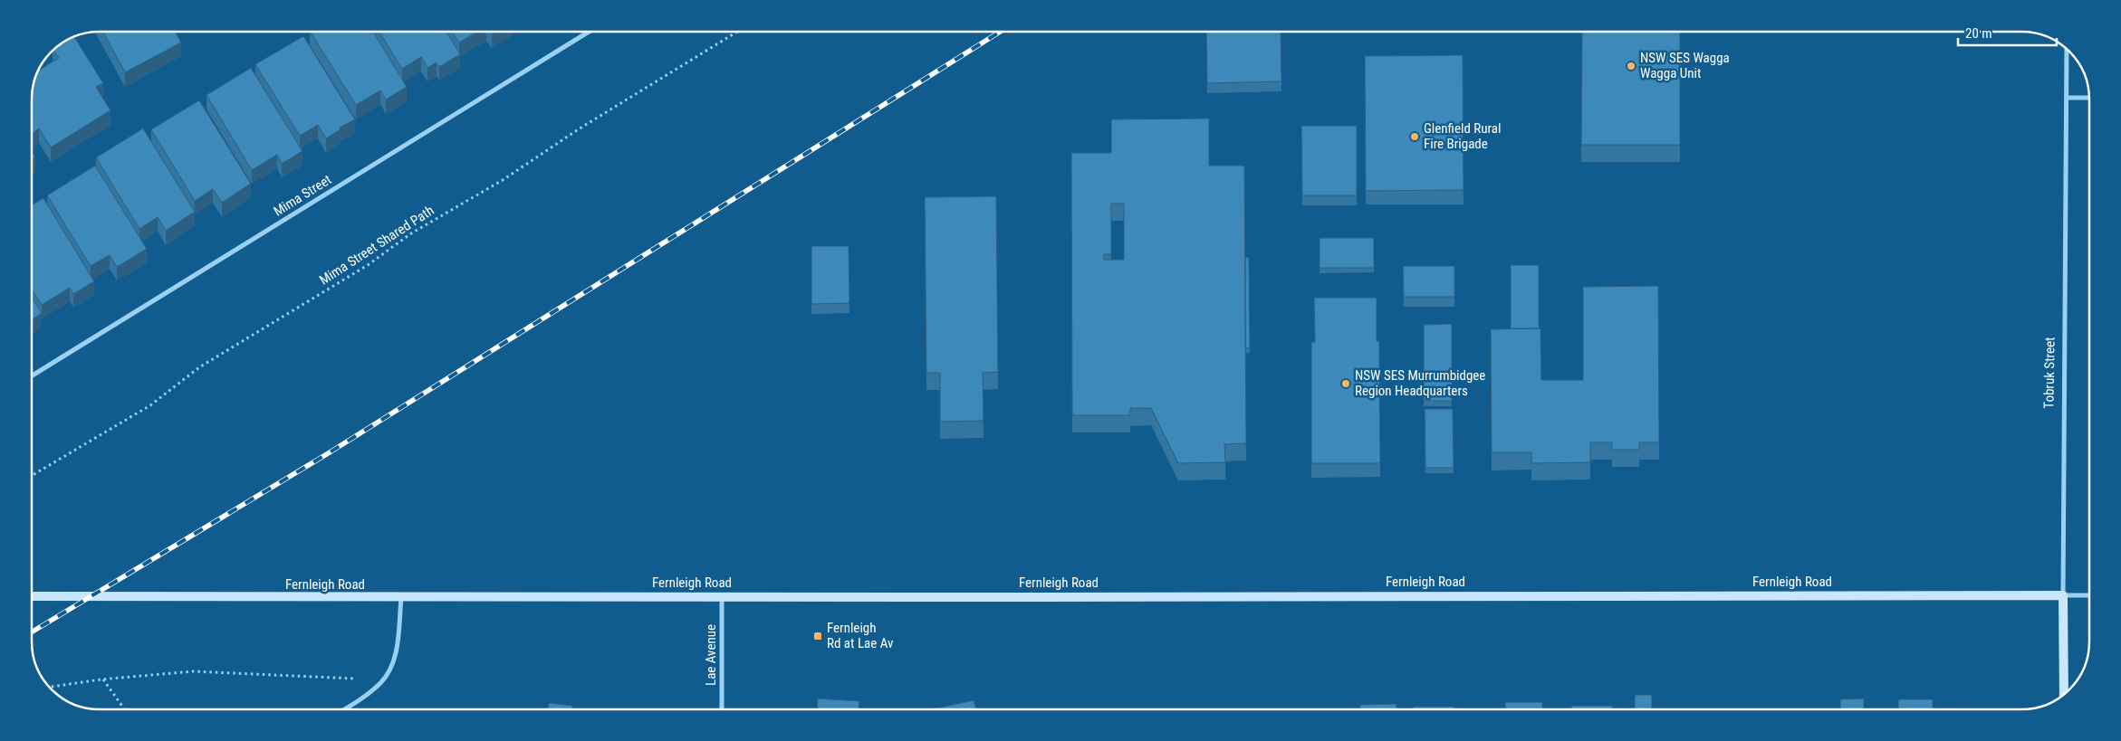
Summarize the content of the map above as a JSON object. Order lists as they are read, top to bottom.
{
  "streets": {
    "street": [
      "Mima Street",
      "Tobruk Street",
      "Fernleigh Road",
      "Lae Avenue"
    ],
    "path": ["Mima Street Shared Path"]
  },
  "crossings": [
    ["Tobruk Street", "Fernleigh Road"],
    ["Fernleigh Road", "Lae Avenue"]
  ],
  "places": {
    "other": ["NSW SES Wagga Wagga Unit", "Glenfield Rural Fire Brigade", "NSW SES Murrumbidgee Region Headquarters"],
    "transit": ["Fernleigh Rd at Lae Av"]
  },
  "scale_bar": "20 m"
}
